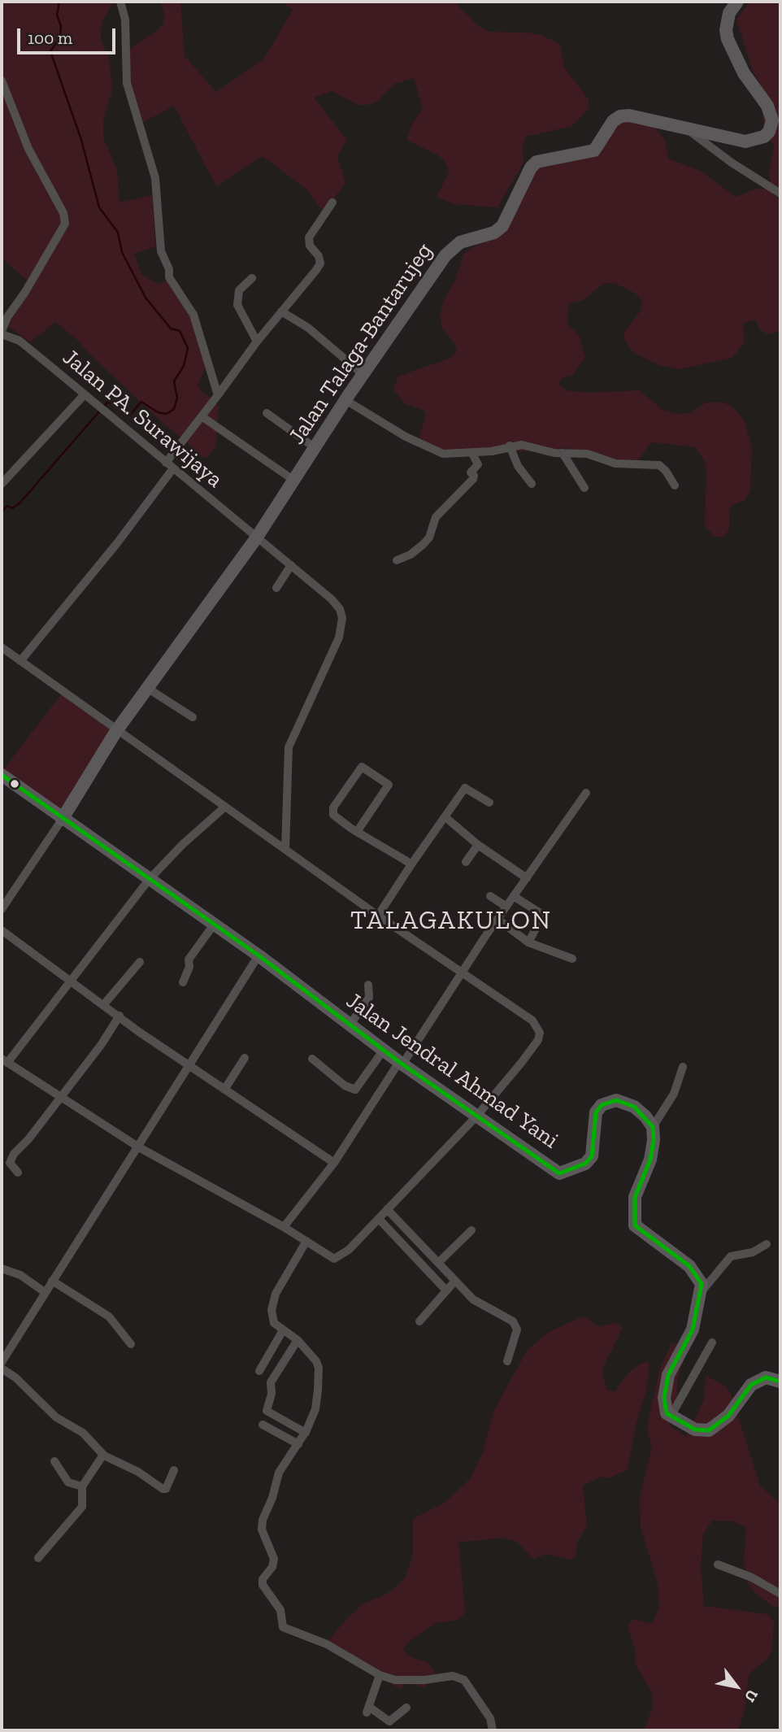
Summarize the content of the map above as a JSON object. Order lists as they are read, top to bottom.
{
  "streets": {
    "main road": ["Jalan Talaga-Bantarujeg", "Jalan Jendral Ahmad Yani"],
    "street": ["Jalan PA. Surawijaya"]
  },
  "crossings": [
    ["Jalan Talaga-Bantarujeg", "Jalan PA. Surawijaya"],
    ["Jalan Talaga-Bantarujeg", "Jalan Jendral Ahmad Yani"]
  ],
  "districts": ["TALAGAKULON"],
  "scale_bar": "100 m",
  "north": "bottom right"
}
